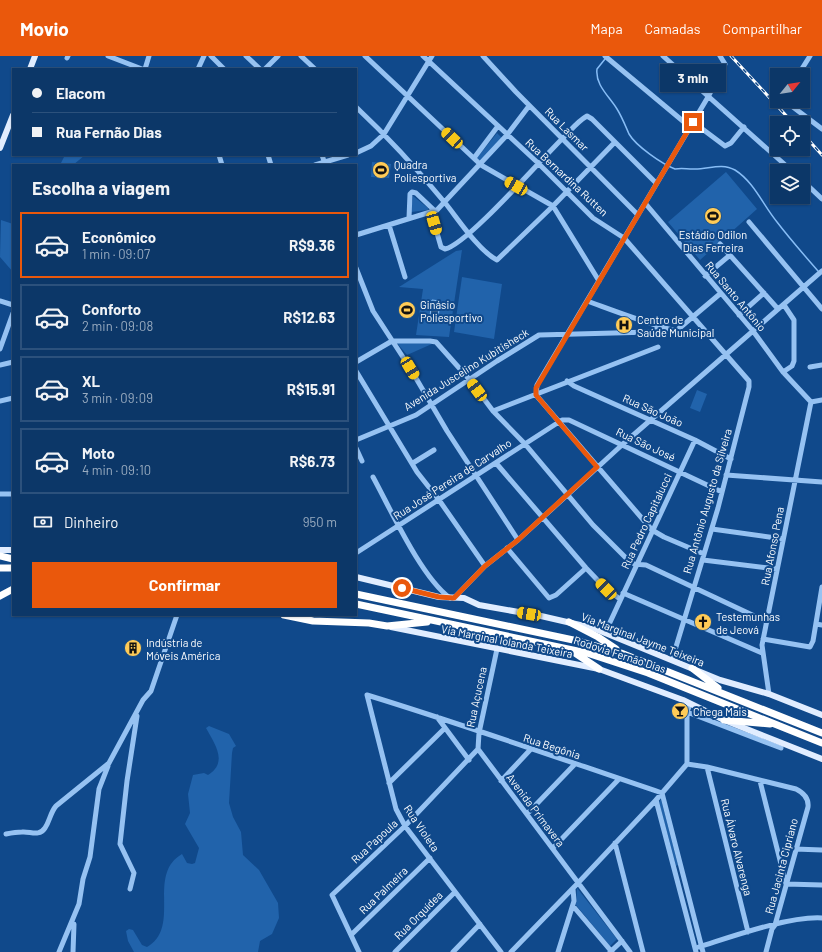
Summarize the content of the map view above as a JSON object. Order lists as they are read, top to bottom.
{
  "streets": {
    "highway": ["Rodovia Fernão Dias"],
    "main road": ["Via Marginal Jayme Teixeira", "Via Marginal Iolanda Teixeira"],
    "street": [
      "Rua Lasmar",
      "Rua Bernardina Rutten",
      "Rua Santo Antônio",
      "Avenida Juscelino Kubitisheck",
      "Rua São João",
      "Rua São José",
      "Rua José Pereira de Carvalho",
      "Rua Antônio Augusto da Silveira",
      "Rua Pedro Capitalucci",
      "Rua Afonso Pena",
      "Rua Açucena",
      "Rua Begônia",
      "Avenida Primavera",
      "Rua Violeta",
      "Rua Papoula",
      "Rua Álvaro Alvarenga",
      "Rua Jacinta Cipriano",
      "Rua Palmeira",
      "Rua Orquídea"
    ]
  },
  "crossings": [
    ["Rua Bernardina Rutten", "Rua Antônio Augusto da Silveira"],
    ["Rua Santo Antônio", "Rua Afonso Pena"],
    ["Rua São João", "Rua Antônio Augusto da Silveira"],
    ["Rua São João", "Rua Pedro Capitalucci"],
    ["Rua São José", "Rua José Pereira de Carvalho"],
    ["Rua São José", "Rua Antônio Augusto da Silveira"],
    ["Rua São José", "Rua Pedro Capitalucci"],
    ["Rua Antônio Augusto da Silveira", "Via Marginal Jayme Teixeira"],
    ["Rua Pedro Capitalucci", "Via Marginal Jayme Teixeira"],
    ["Rua Afonso Pena", "Via Marginal Jayme Teixeira"],
    ["Via Marginal Iolanda Teixeira", "Rua Açucena"],
    ["Rua Açucena", "Rua Begônia"],
    ["Rua Açucena", "Avenida Primavera"],
    ["Rua Açucena", "Rua Papoula"],
    ["Rua Begônia", "Rua Violeta"],
    ["Avenida Primavera", "Rua Papoula"],
    ["Rua Violeta", "Rua Papoula"],
    ["Rua Violeta", "Rua Palmeira"],
    ["Rua Violeta", "Rua Orquídea"],
    ["Rua Papoula", "Rua Palmeira"]
  ],
  "places": {
    "sports": ["Quadra Poliesportiva", "Estádio Odilon Dias Ferreira", "Ginásio Poliesportivo"],
    "hospital": ["Centro de Saúde Municipal"],
    "church": ["Testemunhas de Jeová"],
    "building": ["Indústria de Móveis América"],
    "bar": ["Chega Mais"]
  },
  "north": "top right",
  "page": {
    "header": "Movio",
    "nav": ["Mapa", "Camadas", "Compartilhar"],
    "bubble": "3 min",
    "banner": ["Elacom", "Rua Fernão Dias"],
    "heading": "Escolha a viagem",
    "list": [
      {
        "name": "Econômico",
        "note": "1 min · 09:07",
        "value": "R$9.36"
      },
      {
        "name": "Conforto",
        "note": "2 min · 09:08",
        "value": "R$12.63"
      },
      {
        "name": "XL",
        "note": "3 min · 09:09",
        "value": "R$15.91"
      },
      {
        "name": "Moto",
        "note": "4 min · 09:10",
        "value": "R$6.73"
      }
    ],
    "pay": ["Dinheiro", "950 m"],
    "buttons": "Confirmar"
  }
}
